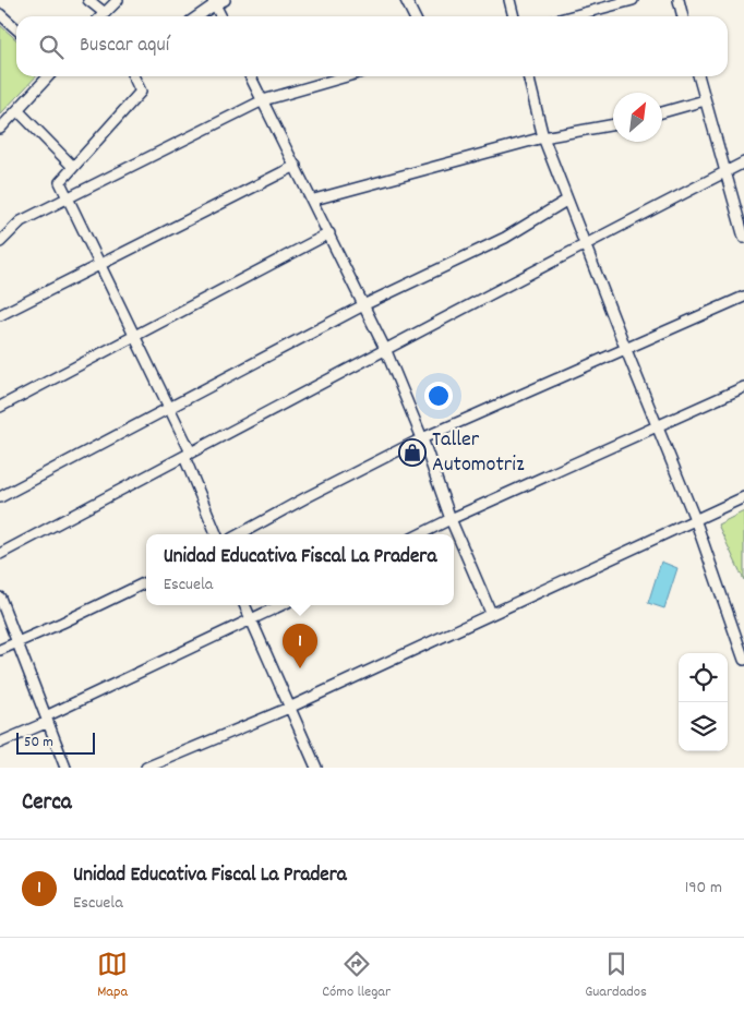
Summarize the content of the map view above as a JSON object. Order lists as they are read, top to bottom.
{
  "places": {
    "shop": ["Taller Automotriz"]
  },
  "scale_bar": "50 m",
  "north": "top right",
  "page": {
    "search": "Buscar aquí",
    "popup": ["Unidad Educativa Fiscal La Pradera", "Escuela"],
    "pins": "1",
    "scale": "50 m",
    "heading": "Cerca",
    "list": [
      {
        "mark": "1",
        "name": "Unidad Educativa Fiscal La Pradera",
        "note": "Escuela",
        "value": "190 m"
      }
    ],
    "nav": ["Mapa", "Cómo llegar", "Guardados"]
  }
}
